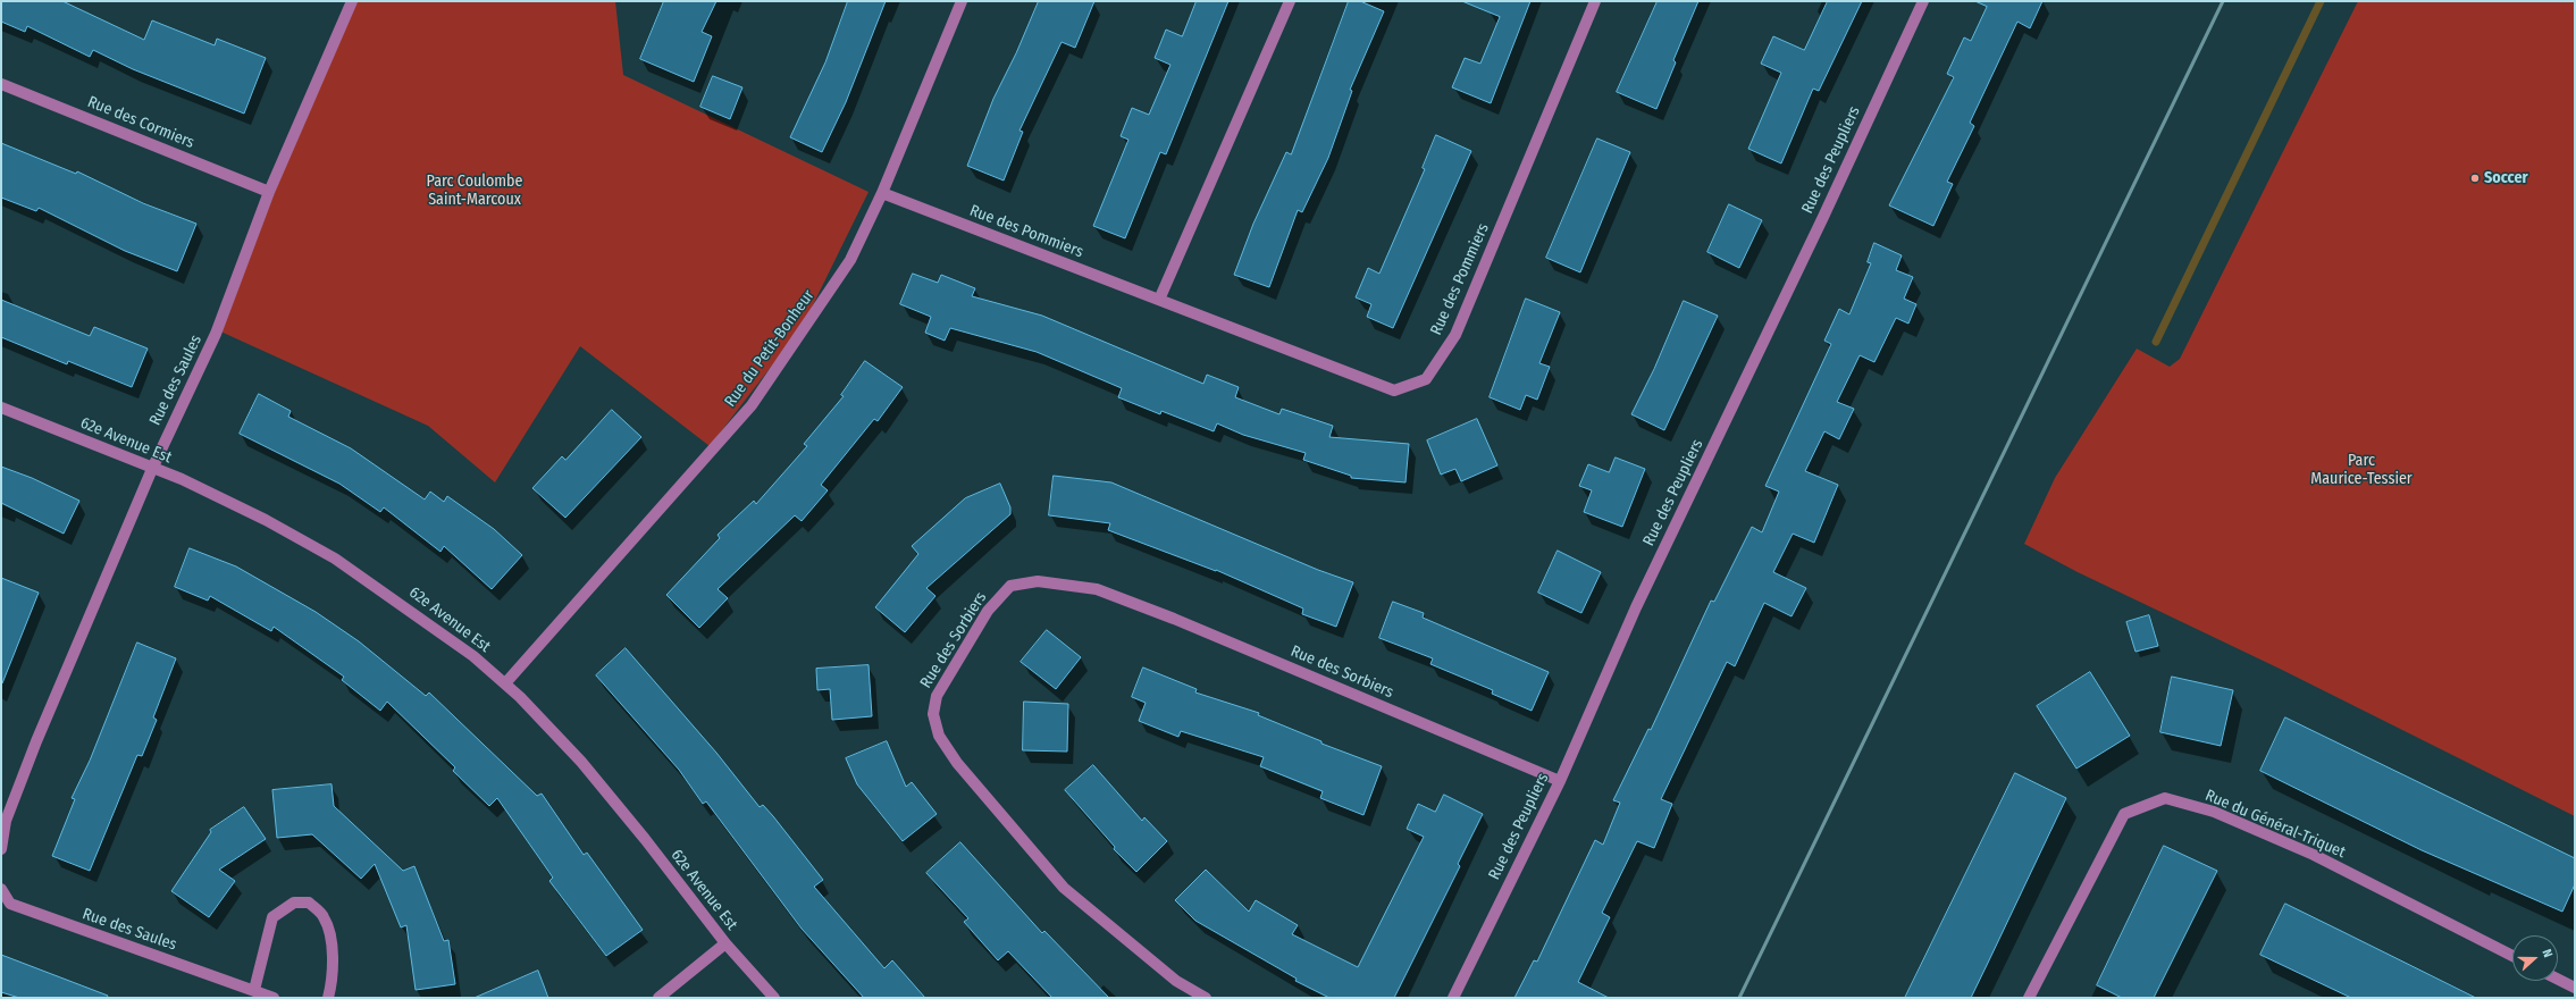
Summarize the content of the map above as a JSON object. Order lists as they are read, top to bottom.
{
  "streets": {
    "street": [
      "Rue des Cormiers",
      "Rue des Peupliers",
      "Rue des Pommiers",
      "Rue du Petit-Bonheur",
      "Rue des Saules",
      "62e Avenue Est",
      "Rue des Sorbiers",
      "Rue du Général-Triquet"
    ]
  },
  "crossings": [
    ["Rue des Cormiers", "Rue des Saules"],
    ["Rue des Peupliers", "Rue des Sorbiers"],
    ["Rue des Pommiers", "Rue du Petit-Bonheur"],
    ["Rue du Petit-Bonheur", "62e Avenue Est"],
    ["Rue des Saules", "62e Avenue Est"]
  ],
  "parks": ["Parc Coulombe Saint-Marcoux", "Parc Maurice-Tessier"],
  "places": ["Soccer"],
  "north": "right"
}
